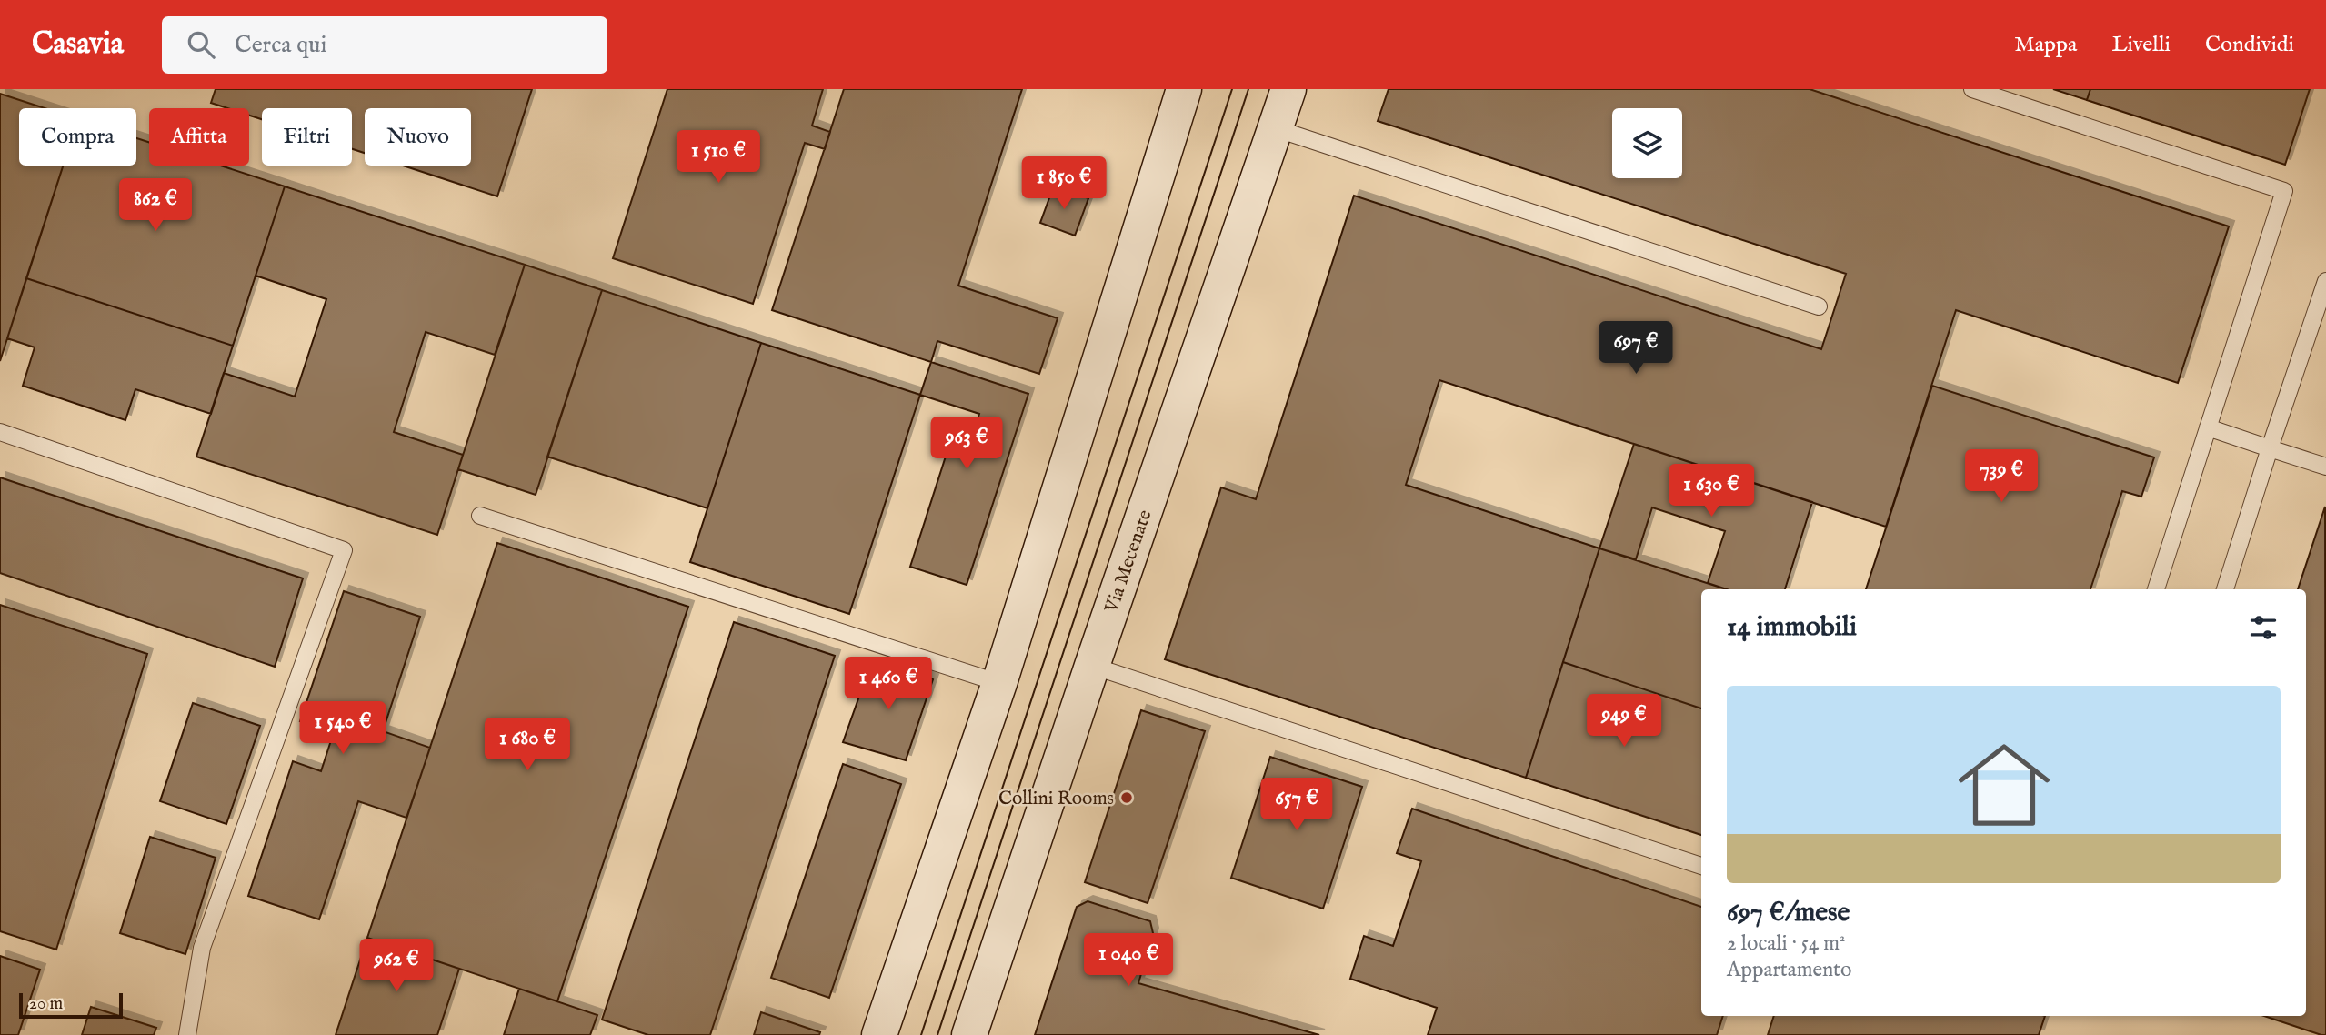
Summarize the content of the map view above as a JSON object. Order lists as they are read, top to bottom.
{
  "streets": {
    "main road": ["Via Mecenate"]
  },
  "places": ["Collini Rooms"],
  "scale_bar": "20 m",
  "page": {
    "header": "Casavia",
    "search": "Cerca qui",
    "nav": ["Mappa", "Livelli", "Condividi"],
    "chip": [
      "Compra",
      "Affitta",
      "Filtri",
      "Nuovo"
    ],
    "price": [
      "1 510 €",
      "1 850 €",
      "862 €",
      "697 €",
      "963 €",
      "739 €",
      "1 630 €",
      "1 460 €",
      "949 €",
      "1 540 €",
      "1 680 €",
      "657 €",
      "1 040 €",
      "962 €"
    ],
    "heading": "14 immobili",
    "list": [
      {
        "name": "697 €/mese",
        "note": "2 locali · 54 m² · Appartamento"
      }
    ],
    "scale": "20 m"
  }
}
